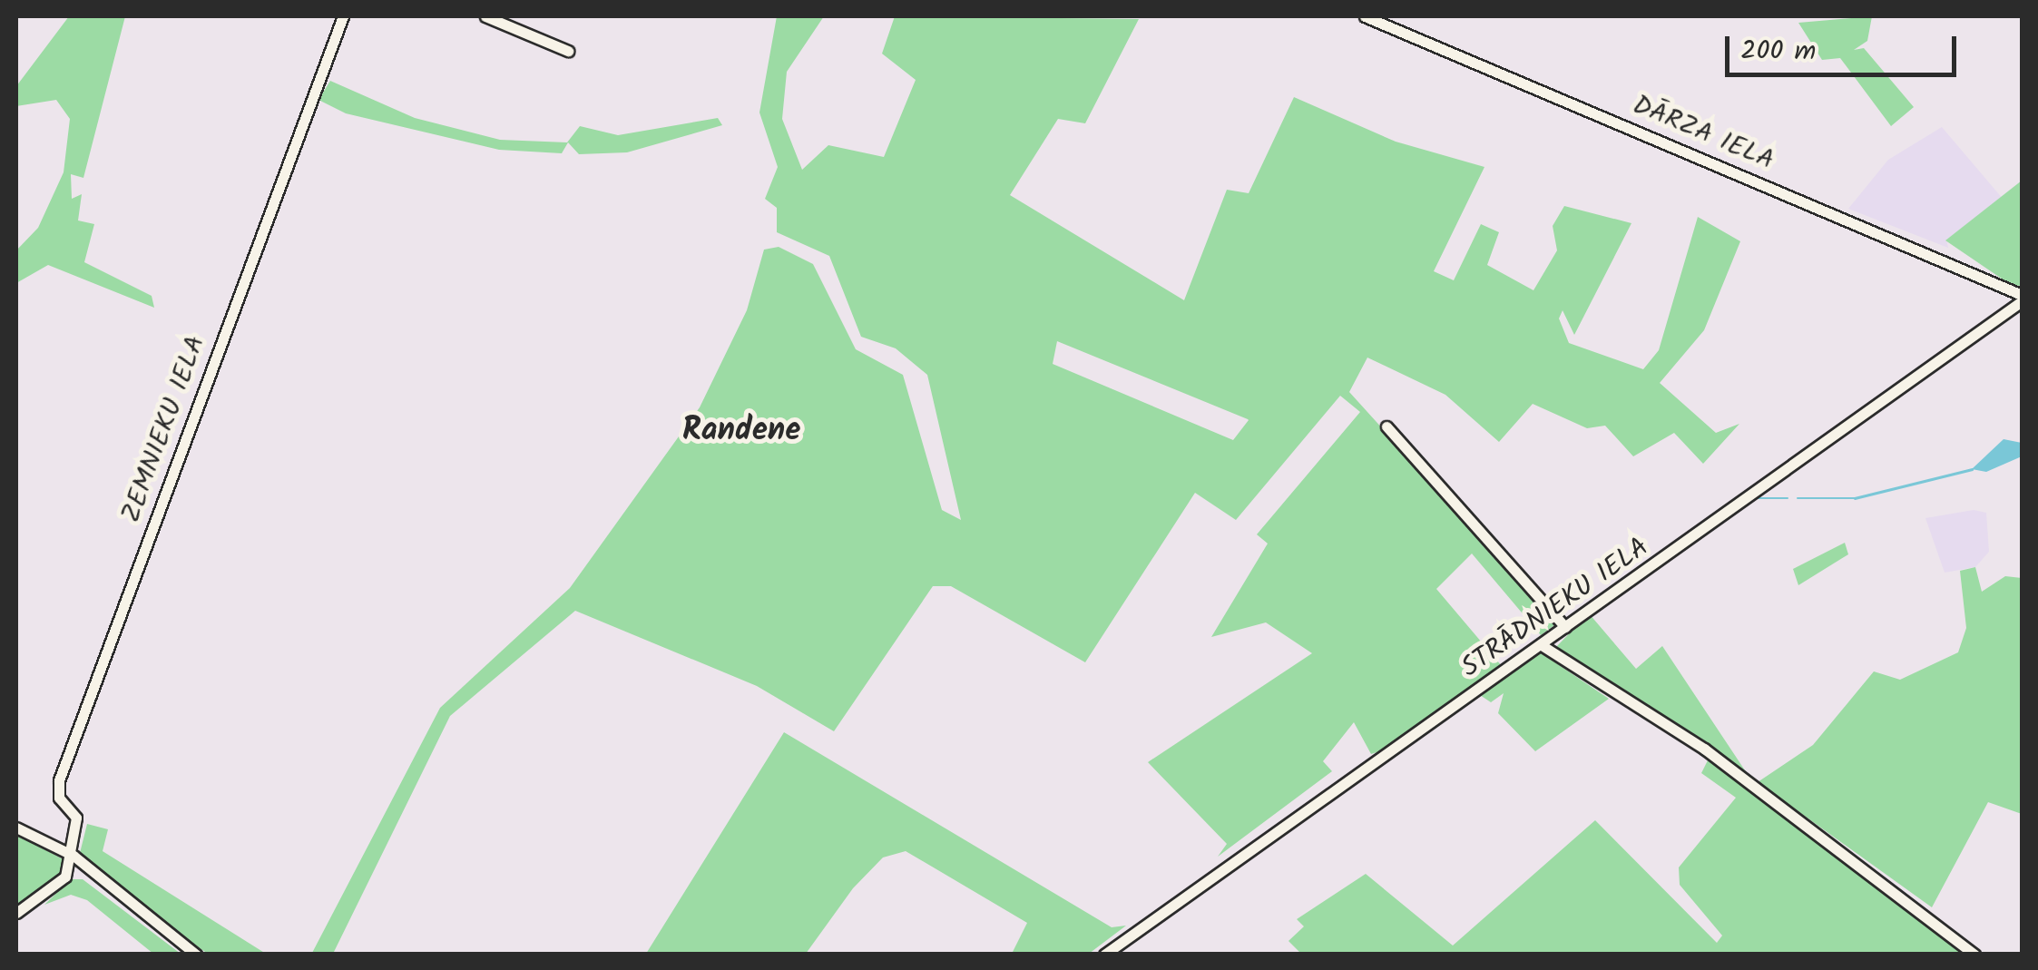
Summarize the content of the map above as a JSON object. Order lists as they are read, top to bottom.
{
  "streets": {
    "street": ["DĀRZA IELA", "ZEMNIEKU IELA", "STRĀDNIEKU IELA"]
  },
  "crossings": [
    ["DĀRZA IELA", "STRĀDNIEKU IELA"]
  ],
  "districts": ["Randene"],
  "scale_bar": "200 m"
}
